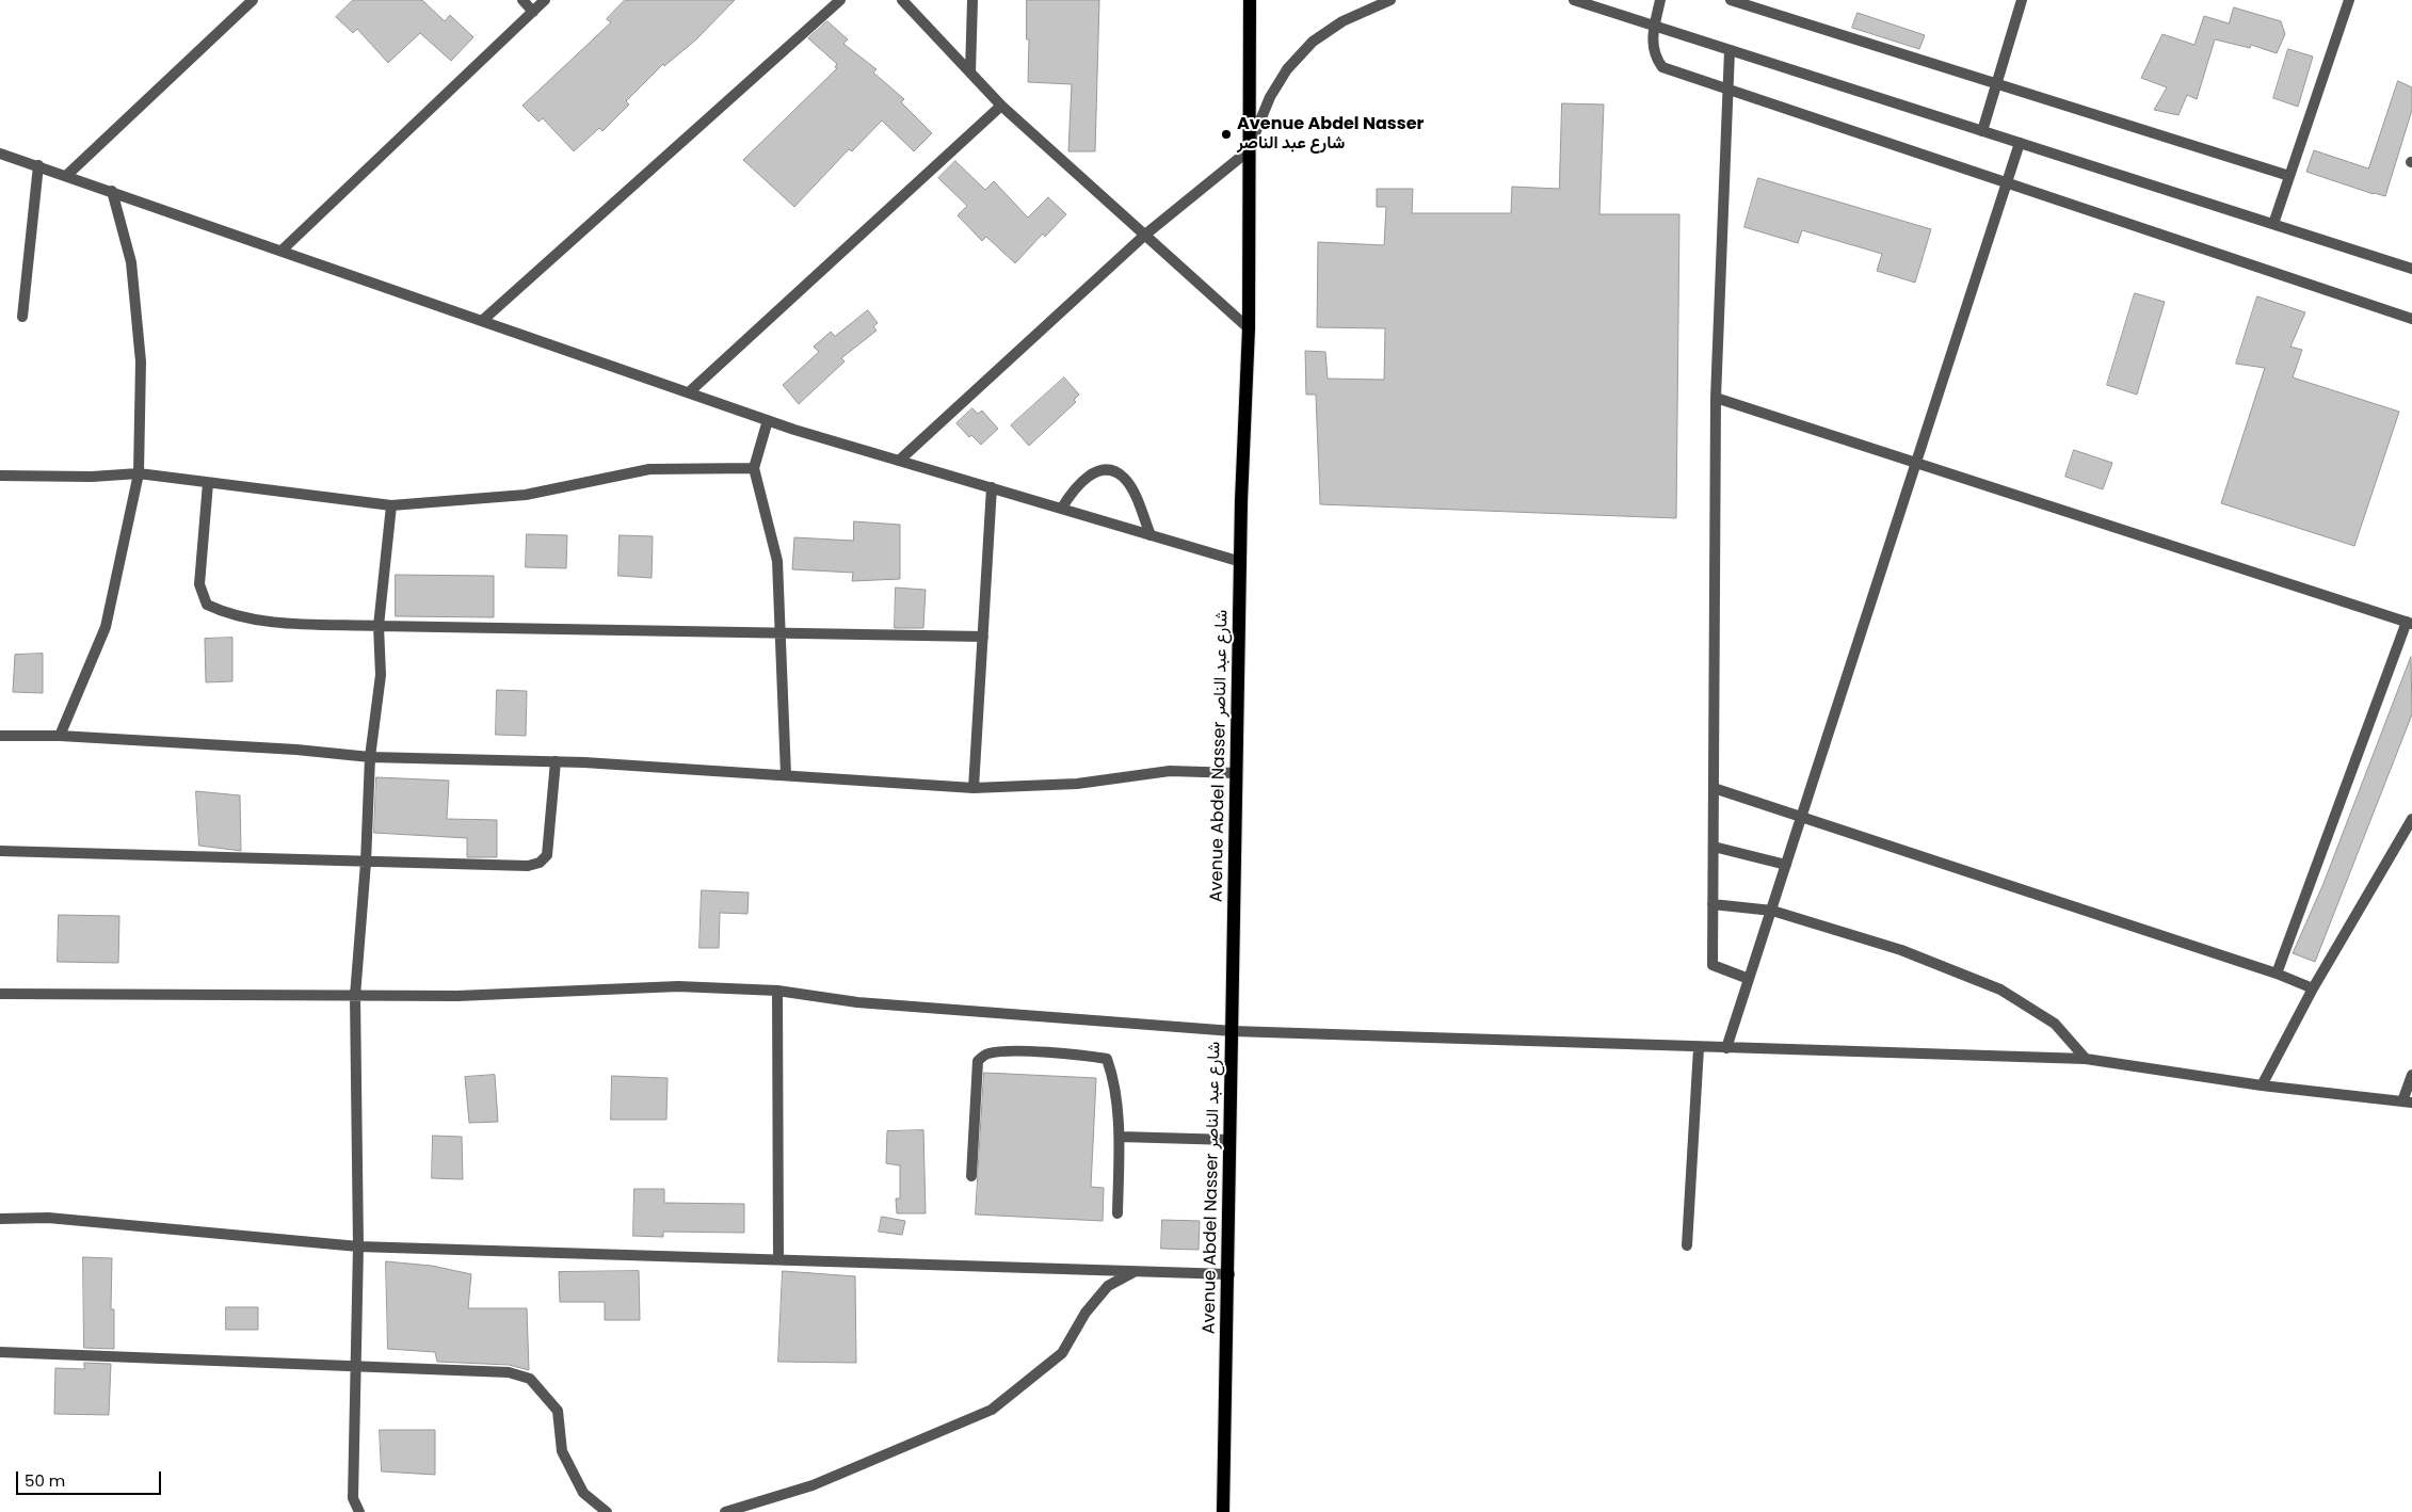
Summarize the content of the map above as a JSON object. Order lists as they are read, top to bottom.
{
  "streets": {
    "main road": ["Avenue Abdel Nasser شارع عبد الناصر"]
  },
  "places": ["Avenue Abdel Nasser شارع عبد الناصر"],
  "scale_bar": "50 m"
}
